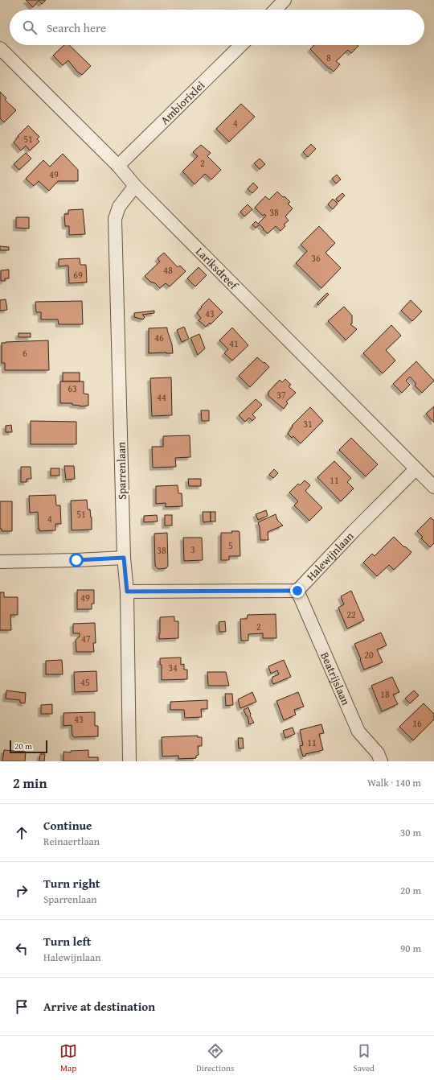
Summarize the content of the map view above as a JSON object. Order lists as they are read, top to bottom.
{
  "streets": {
    "street": [
      "Ambiorixlei",
      "Lariksdreef",
      "Sparrenlaan",
      "Halewijnlaan",
      "Beatrijslaan"
    ]
  },
  "crossings": [
    ["Ambiorixlei", "Lariksdreef"],
    ["Lariksdreef", "Sparrenlaan"],
    ["Lariksdreef", "Halewijnlaan"],
    ["Halewijnlaan", "Beatrijslaan"]
  ],
  "house_numbers": [
    "8",
    "4",
    "51",
    "2",
    "49",
    "38",
    "36",
    "48",
    "69",
    "43",
    "46",
    "41",
    "6",
    "63",
    "37",
    "44",
    "31",
    "11",
    "51",
    "4",
    "5",
    "3",
    "38",
    "49",
    "22",
    "2",
    "47",
    "20",
    "34",
    "45",
    "18",
    "43",
    "16",
    "11"
  ],
  "scale_bar": "20 m",
  "page": {
    "search": "Search here",
    "scale": "20 m",
    "heading": ["2 min", "Walk · 140 m"],
    "list": [
      ["Continue", "Reinaertlaan", "30 m"],
      ["Turn right", "Sparrenlaan", "20 m"],
      ["Turn left", "Halewijnlaan", "90 m"],
      "Arrive at destination"
    ],
    "nav": ["Map", "Directions", "Saved"]
  }
}
